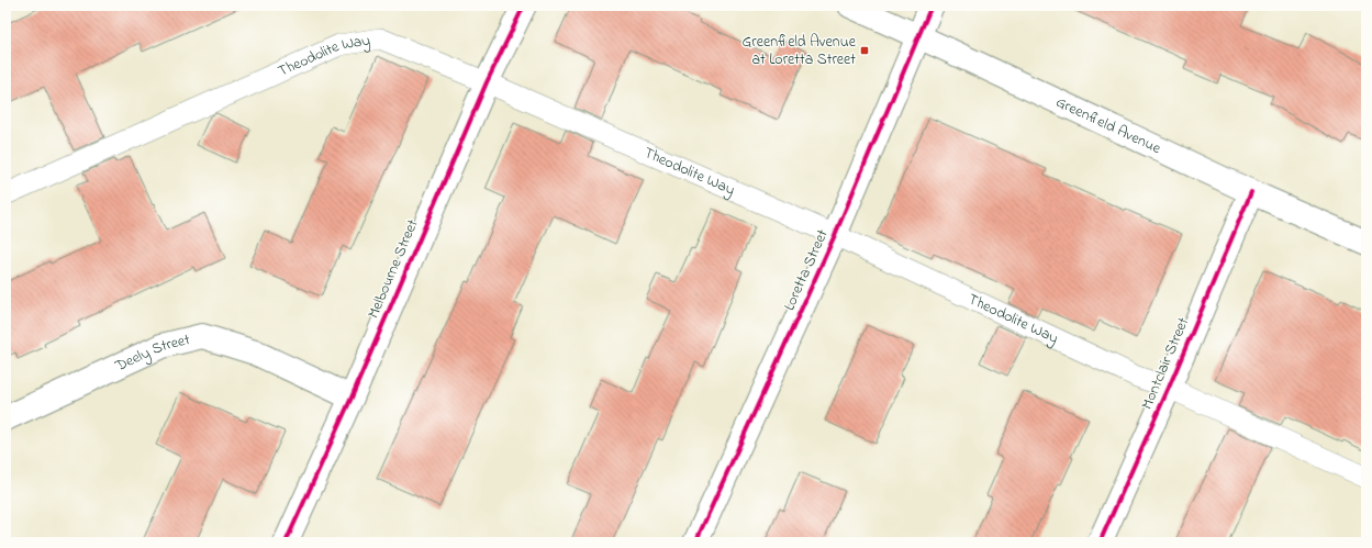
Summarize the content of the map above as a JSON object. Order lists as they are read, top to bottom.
{
  "streets": {
    "street": [
      "Greenfield Avenue",
      "Melbourne Street",
      "Loretta Street",
      "Deely Street",
      "Montclair Street"
    ],
    "lane": ["Theodolite Way"]
  },
  "crossings": [
    ["Theodolite Way", "Melbourne Street"],
    ["Theodolite Way", "Loretta Street"],
    ["Theodolite Way", "Montclair Street"],
    ["Greenfield Avenue", "Loretta Street"],
    ["Greenfield Avenue", "Montclair Street"],
    ["Melbourne Street", "Deely Street"]
  ],
  "places": {
    "transit": ["Greenfield Avenue at Loretta Street"]
  }
}
